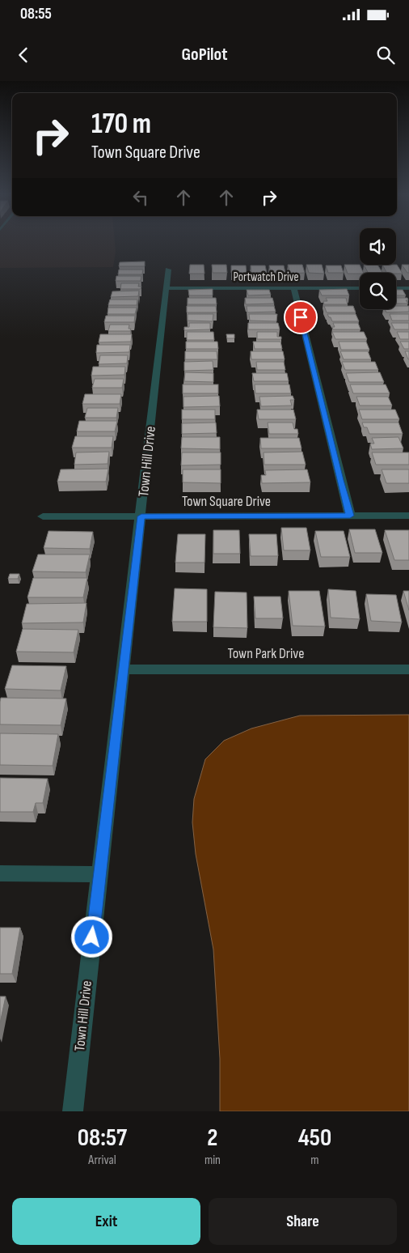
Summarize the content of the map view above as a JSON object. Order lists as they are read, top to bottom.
{
  "streets": {
    "street": [
      "Portwatch Drive",
      "Town Hill Drive",
      "Town Square Drive",
      "Town Park Drive"
    ]
  },
  "crossings": [
    ["Portwatch Drive", "Town Hill Drive"],
    ["Town Hill Drive", "Town Square Drive"],
    ["Town Hill Drive", "Town Park Drive"]
  ],
  "page": {
    "status": "08:55",
    "header": "GoPilot",
    "turn": ["170 m", "Town Square Drive"],
    "eta": [
      "08:57",
      "Arrival",
      "2",
      "min",
      "450",
      "m"
    ],
    "buttons": ["Exit", "Share"]
  }
}
